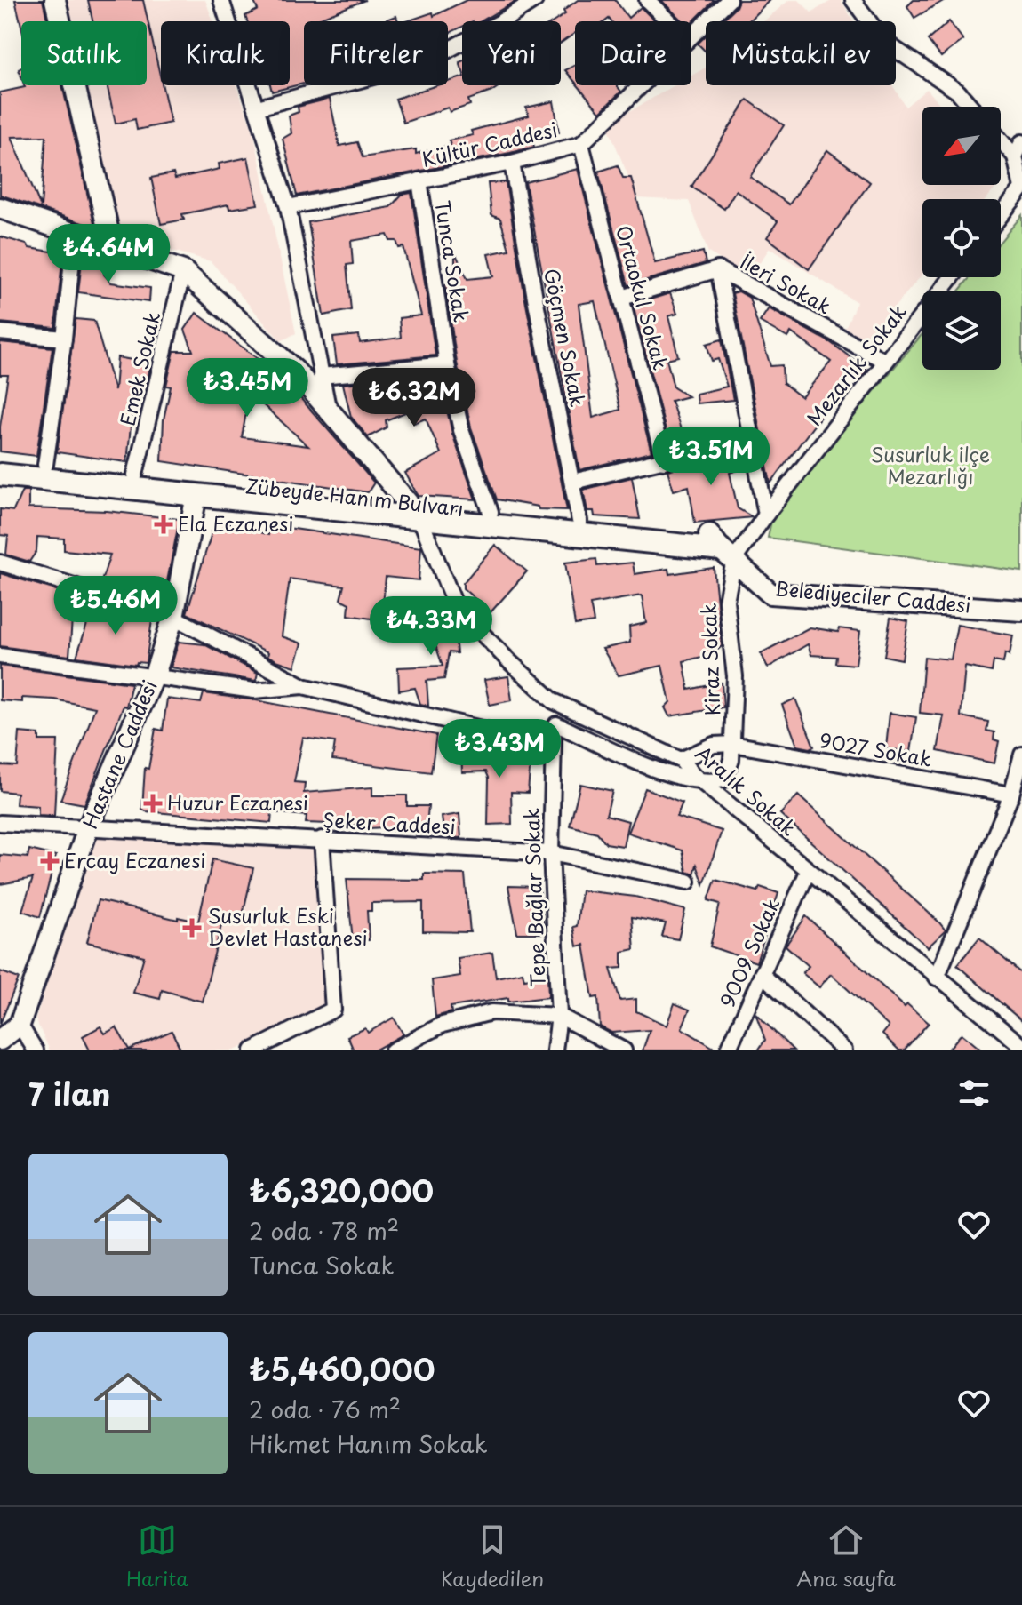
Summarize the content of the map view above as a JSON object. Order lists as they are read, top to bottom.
{
  "streets": {
    "main road": ["Zübeyde Hanım Bulvarı"],
    "street": [
      "Kültür Caddesi",
      "Tunca Sokak",
      "İleri Sokak",
      "Ortaokul Sokak",
      "Göçmen Sokak",
      "Mezarlık Sokak",
      "Emek Sokak",
      "Belediyeciler Caddesi",
      "Kiraz Sokak",
      "9027 Sokak",
      "Hastane Caddesi",
      "Aralık Sokak",
      "Şeker Caddesi",
      "Tepe Bağlar Sokak",
      "9009 Sokak"
    ]
  },
  "crossings": [
    ["Kültür Caddesi", "Tunca Sokak"],
    ["Kültür Caddesi", "Ortaokul Sokak"],
    ["Kültür Caddesi", "Göçmen Sokak"],
    ["Tunca Sokak", "Zübeyde Hanım Bulvarı"],
    ["İleri Sokak", "Ortaokul Sokak"],
    ["İleri Sokak", "Mezarlık Sokak"],
    ["Göçmen Sokak", "Zübeyde Hanım Bulvarı"],
    ["Mezarlık Sokak", "Zübeyde Hanım Bulvarı"],
    ["Mezarlık Sokak", "Belediyeciler Caddesi"],
    ["Mezarlık Sokak", "Kiraz Sokak"],
    ["Emek Sokak", "Zübeyde Hanım Bulvarı"],
    ["Zübeyde Hanım Bulvarı", "Belediyeciler Caddesi"],
    ["Zübeyde Hanım Bulvarı", "Kiraz Sokak"],
    ["Zübeyde Hanım Bulvarı", "Aralık Sokak"],
    ["Belediyeciler Caddesi", "Kiraz Sokak"],
    ["Kiraz Sokak", "9027 Sokak"],
    ["Kiraz Sokak", "Aralık Sokak"],
    ["Hastane Caddesi", "Şeker Caddesi"],
    ["Aralık Sokak", "Tepe Bağlar Sokak"],
    ["Aralık Sokak", "9009 Sokak"],
    ["Şeker Caddesi", "Tepe Bağlar Sokak"]
  ],
  "parks": ["Susurluk ilçe Mezarlığı"],
  "places": {
    "health": [
      "Ela Eczanesi",
      "Huzur Eczanesi",
      "Ercay Eczanesi",
      "Susurluk Eski Devlet Hastanesi"
    ]
  },
  "north": "bottom left",
  "page": {
    "chip": [
      "Satılık",
      "Kiralık",
      "Filtreler",
      "Yeni",
      "Daire",
      "Müstakil ev"
    ],
    "price": [
      "₺4.64M",
      "₺3.45M",
      "₺6.32M",
      "₺3.51M",
      "₺5.46M",
      "₺4.33M",
      "₺3.43M"
    ],
    "heading": "7 ilan",
    "list": [
      {
        "name": "₺6,320,000",
        "note": "2 oda · 78 m² · Tunca Sokak"
      },
      {
        "name": "₺5,460,000",
        "note": "2 oda · 76 m² · Hikmet Hanım Sokak"
      }
    ],
    "tabs": ["Harita", "Kaydedilen", "Ana sayfa"]
  }
}
